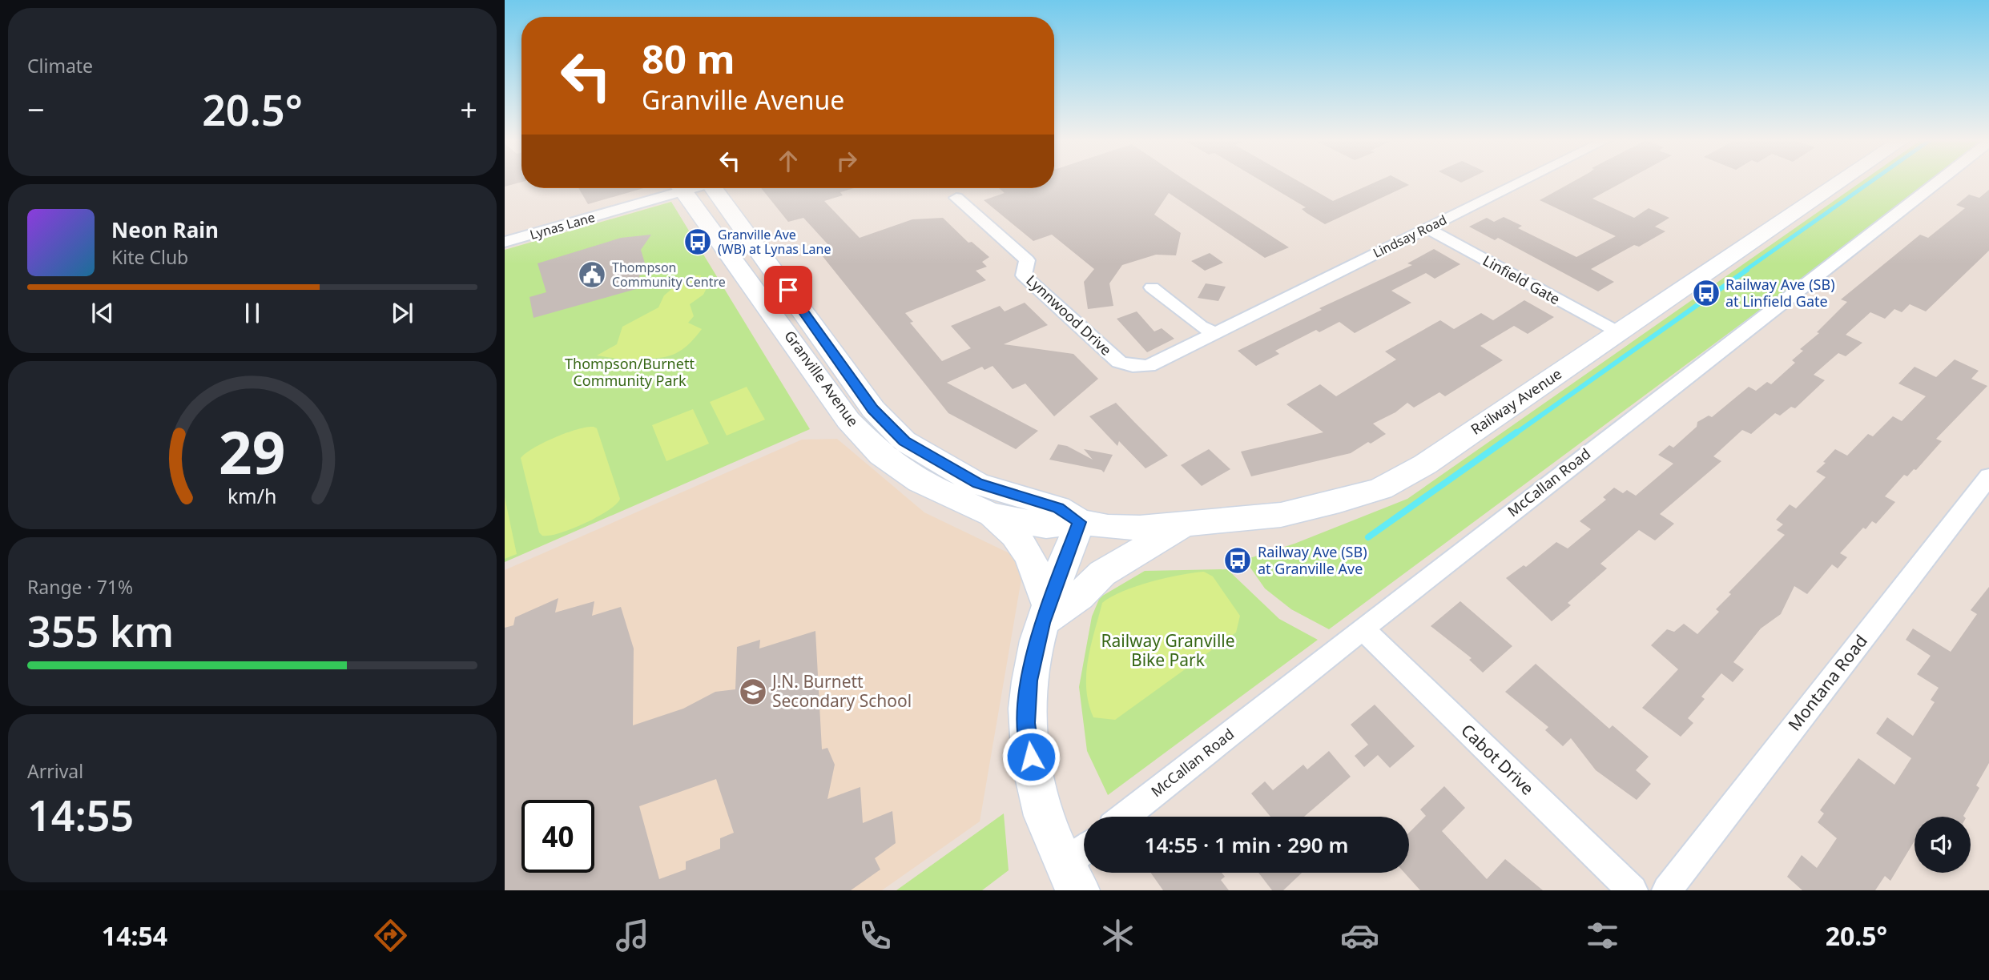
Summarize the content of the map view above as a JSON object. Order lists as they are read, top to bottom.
{
  "streets": {
    "main road": ["Granville Avenue", "Railway Avenue"],
    "street": [
      "Lynas Lane",
      "Lindsay Road",
      "Linfield Gate",
      "Lynnwood Drive",
      "McCallan Road",
      "Montana Road",
      "Cabot Drive"
    ]
  },
  "crossings": [
    ["Lindsay Road", "Linfield Gate"],
    ["Lindsay Road", "Lynnwood Drive"],
    ["Linfield Gate", "Railway Avenue"],
    ["Granville Avenue", "Railway Avenue"],
    ["McCallan Road", "Cabot Drive"]
  ],
  "parks": ["Thompson/Burnett Community Park", "Railway Granville Bike Park"],
  "places": {
    "bus stop": ["Granville Ave (WB) at Lynas Lane", "Railway Ave (SB) at Linfield Gate", "Railway Ave (SB) at Granville Ave"],
    "public building": ["Thompson Community Centre"],
    "school or university": ["J.N. Burnett Secondary School"]
  },
  "page": {
    "tile": [
      "Climate",
      ["Range · 71%", "355 km"],
      ["Arrival", "14:55"]
    ],
    "turn": ["80 m", "Granville Avenue"],
    "heat": ["−", "20.5°", "+"],
    "song": ["Neon Rain", "Kite Club"],
    "limit": "40",
    "trip": "14:55 · 1 min · 290 m",
    "tabs": ["14:54", "20.5°"],
    "gauge": ["29", "km/h"]
  }
}
